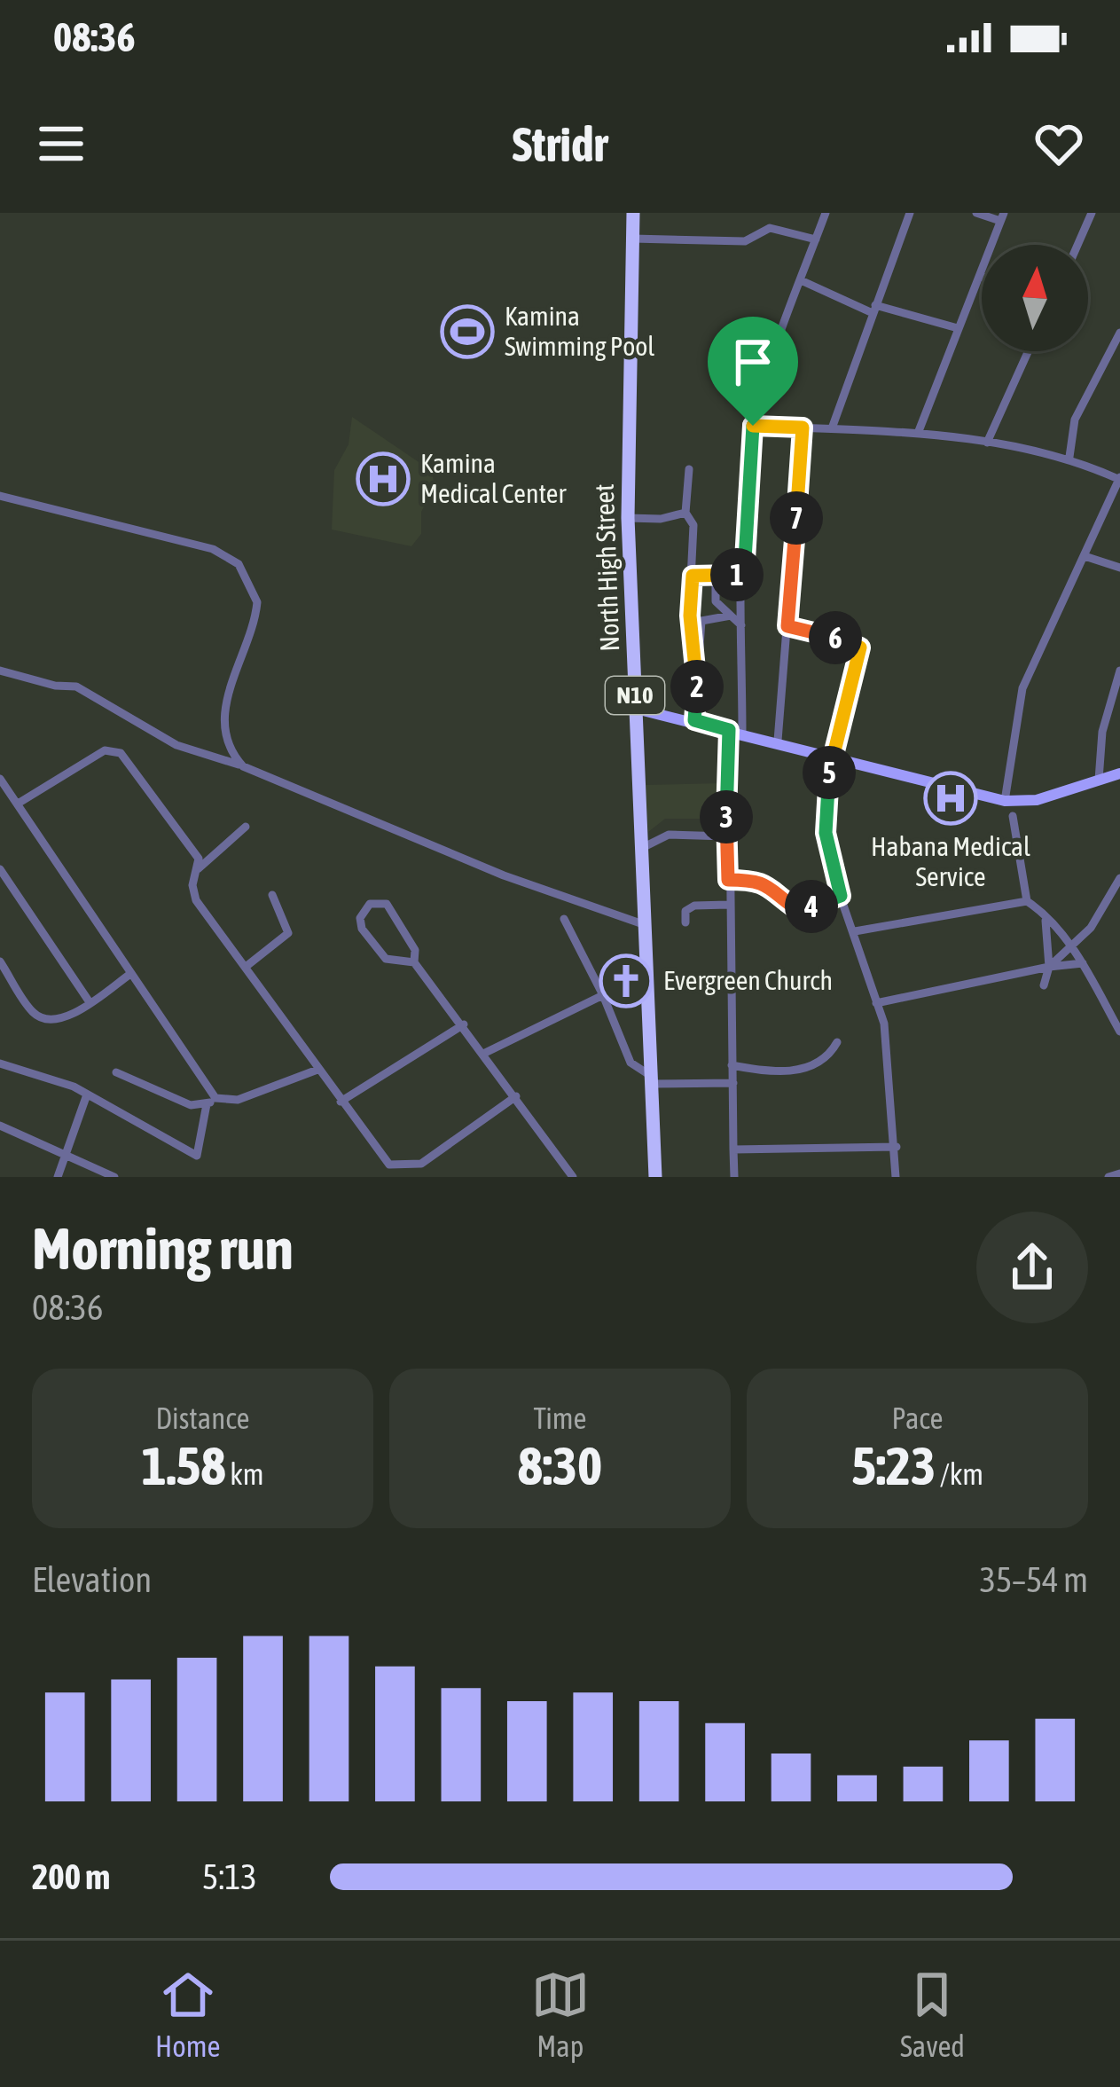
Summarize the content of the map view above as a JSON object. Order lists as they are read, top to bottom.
{
  "streets": {
    "highway": ["North High Street", "N10"]
  },
  "places": {
    "sports": ["Kamina Swimming Pool"],
    "hospital": ["Kamina Medical Center", "Habana Medical Service"],
    "church": ["Evergreen Church"]
  },
  "north": "top",
  "page": {
    "status": "08:36",
    "header": "Stridr",
    "pins": [
      "7",
      "1",
      "6",
      "2",
      "5",
      "3",
      "4"
    ],
    "heading": ["Morning run", "08:36"],
    "stats": [
      ["Distance", "1.58 km"],
      ["Time", "8:30"],
      ["Pace", "5:23 /km"]
    ],
    "chart": ["Elevation", "35–54 m"],
    "list": [
      {
        "name": "200 m",
        "note": "5:13"
      }
    ],
    "tabs": ["Home", "Map", "Saved"]
  }
}
